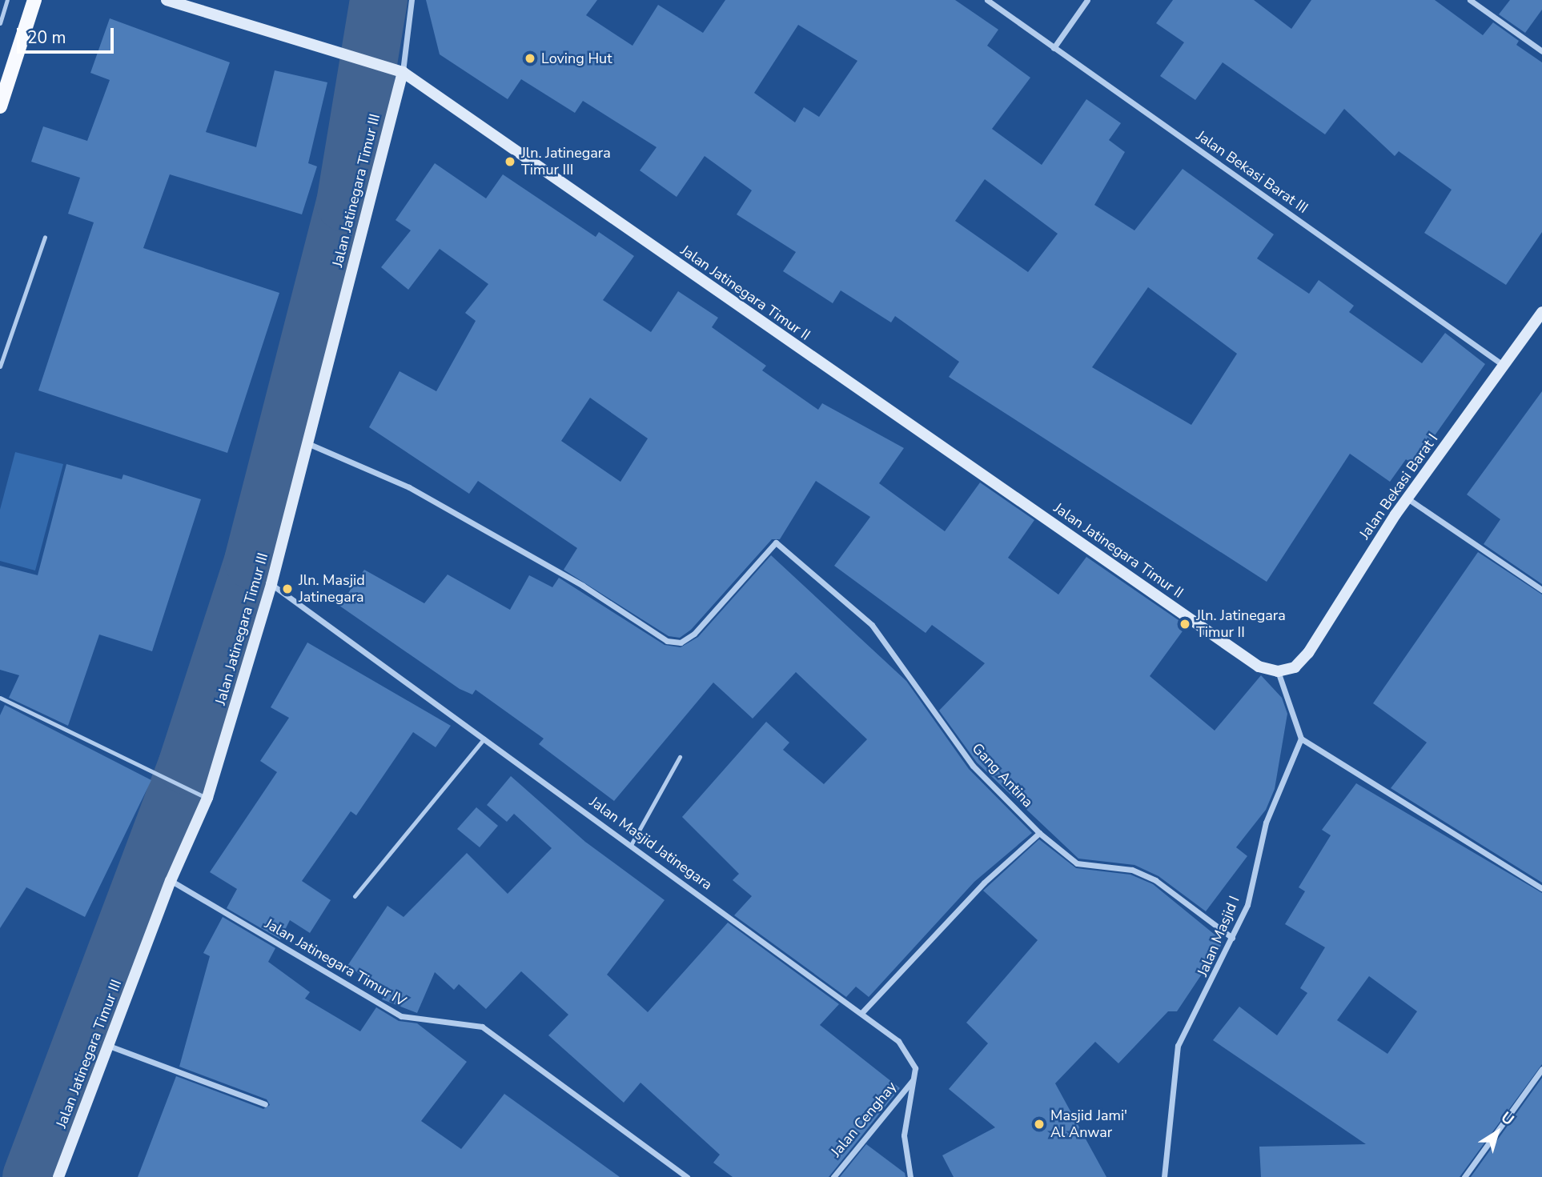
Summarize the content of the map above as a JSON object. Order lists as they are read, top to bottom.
{
  "streets": {
    "street": [
      "Jalan Bekasi Barat III",
      "Jalan Jatinegara Timur III",
      "Jalan Jatinegara Timur II",
      "Jalan Bekasi Barat I",
      "Gang Antina",
      "Jalan Masjid Jatinegara",
      "Jalan Masjid I",
      "Jalan Jatinegara Timur IV",
      "Jalan Cenghay"
    ]
  },
  "crossings": [
    ["Jalan Bekasi Barat III", "Jalan Bekasi Barat I"],
    ["Jalan Jatinegara Timur III", "Jalan Jatinegara Timur II"],
    ["Jalan Jatinegara Timur III", "Gang Antina"],
    ["Jalan Jatinegara Timur III", "Jalan Masjid Jatinegara"],
    ["Jalan Jatinegara Timur III", "Jalan Jatinegara Timur IV"],
    ["Jalan Jatinegara Timur II", "Jalan Bekasi Barat I"],
    ["Gang Antina", "Jalan Masjid I"],
    ["Jalan Masjid Jatinegara", "Jalan Cenghay"]
  ],
  "places": [
    "Loving Hut",
    "Jln. Jatinegara Timur III",
    "Jln. Masjid Jatinegara",
    "Jln. Jatinegara Timur II",
    "Masjid Jami' Al Anwar"
  ],
  "scale_bar": "20 m",
  "north": "top right"
}
